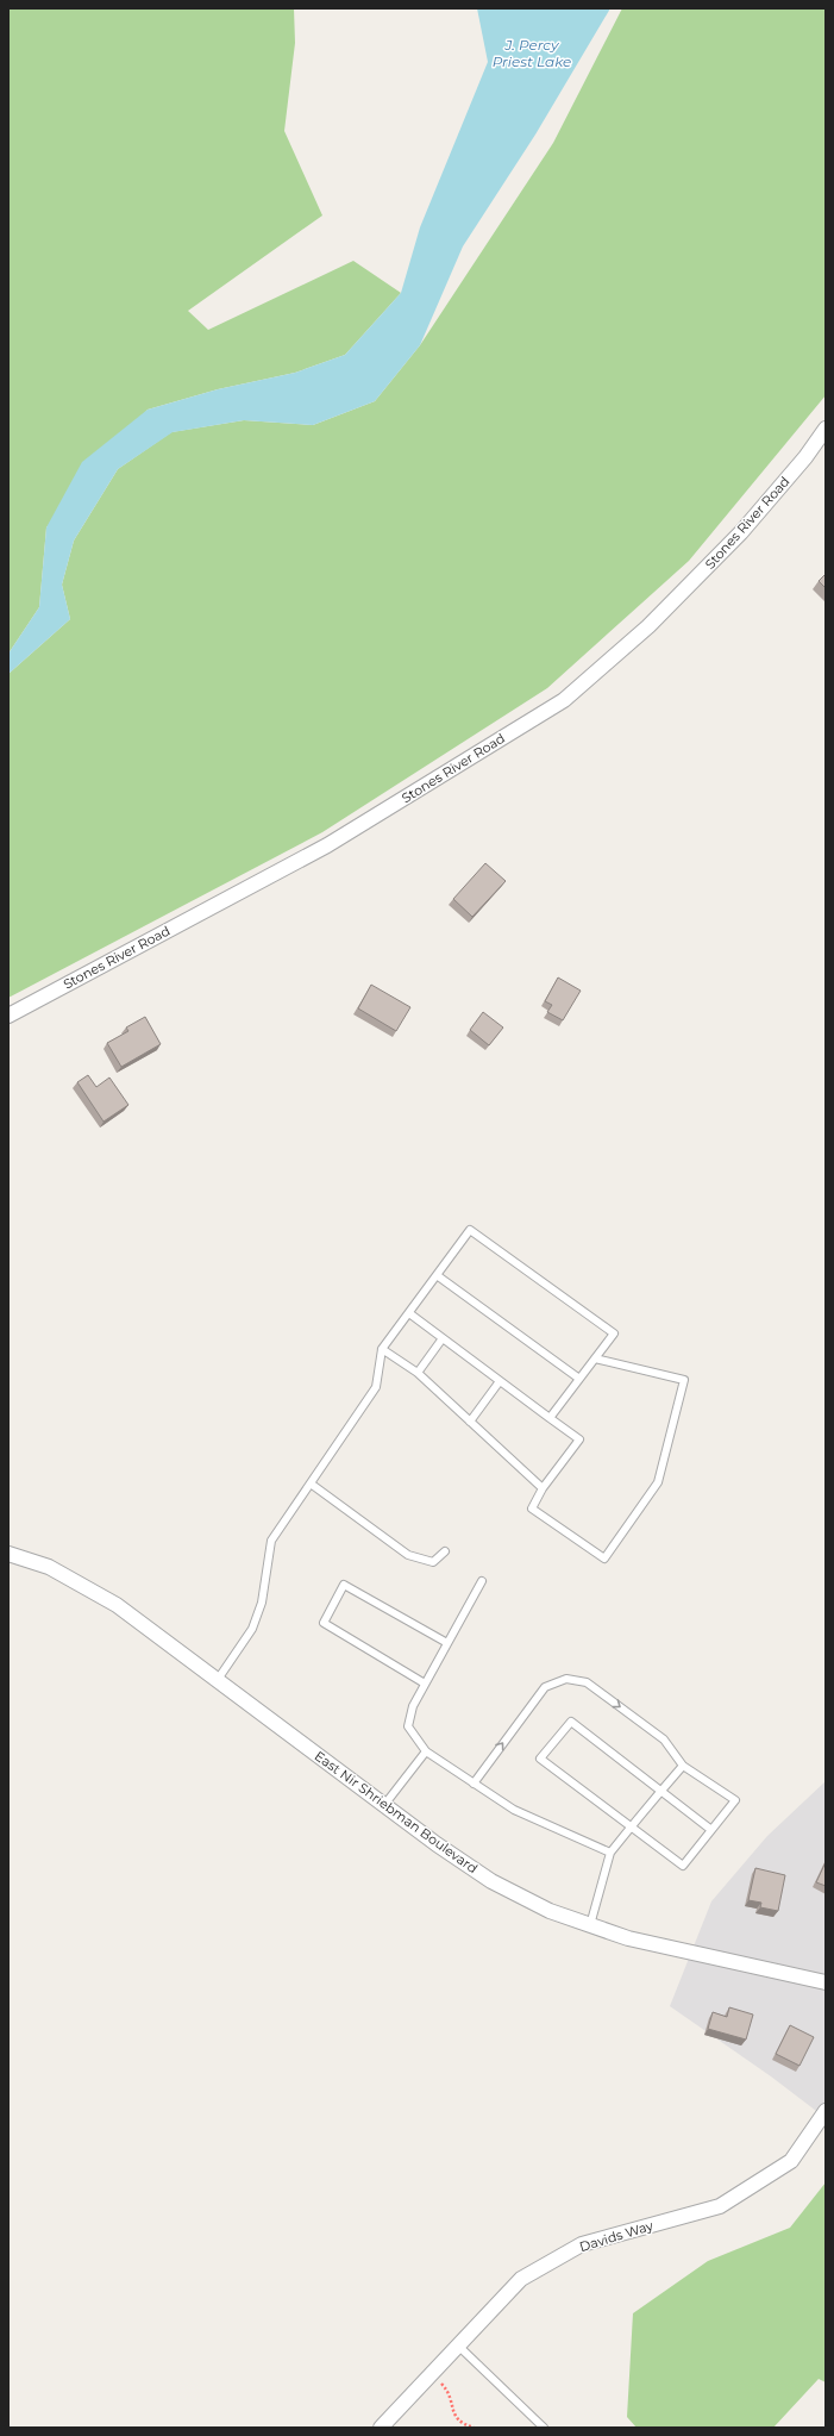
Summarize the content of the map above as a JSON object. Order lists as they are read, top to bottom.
{
  "streets": {
    "street": ["Stones River Road", "East Nir Shriebman Boulevard", "Davids Way"]
  },
  "water": ["J. Percy Priest Lake"]
}
